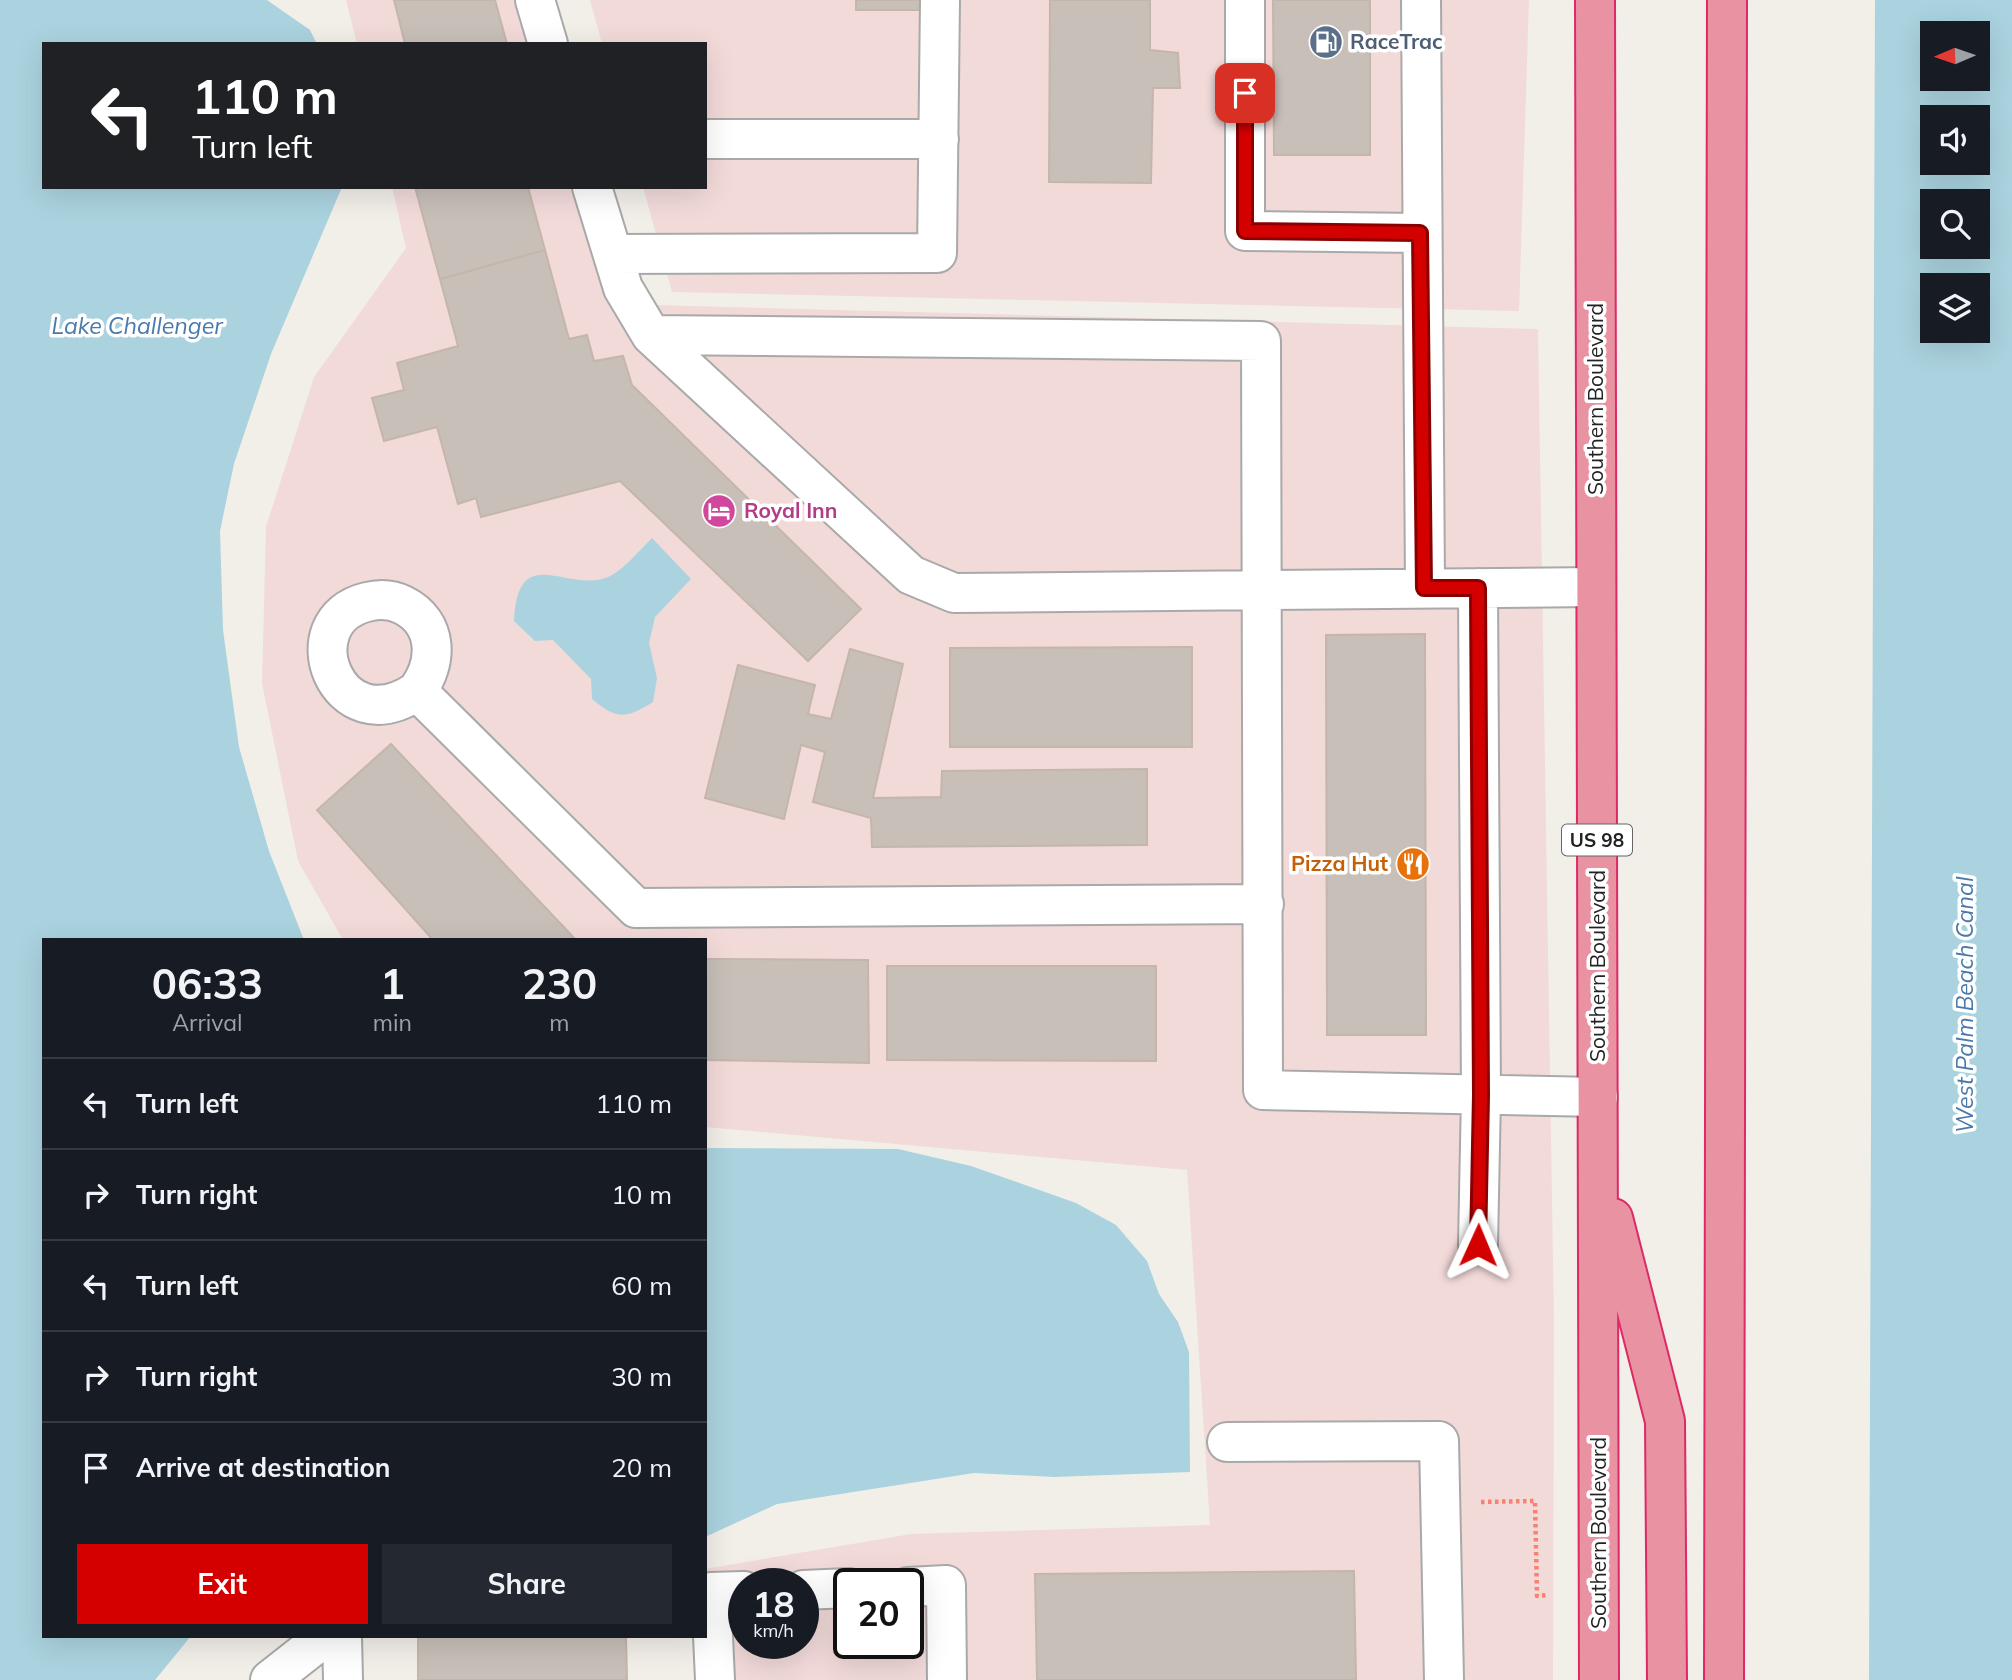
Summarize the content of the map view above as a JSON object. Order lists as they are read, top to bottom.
{
  "streets": {
    "highway": ["Southern Boulevard", "US 98"]
  },
  "water": ["Lake Challenger", "West Palm Beach Canal"],
  "places": {
    "fuel station": ["RaceTrac"],
    "hotel": ["Royal Inn"],
    "restaurant": ["Pizza Hut"]
  },
  "north": "left",
  "page": {
    "turn": ["110 m", "Turn left"],
    "eta": [
      "06:33",
      "Arrival",
      "1",
      "min",
      "230",
      "m"
    ],
    "list": [
      {
        "name": "Turn left",
        "value": "110 m"
      },
      {
        "name": "Turn right",
        "value": "10 m"
      },
      {
        "name": "Turn left",
        "value": "60 m"
      },
      {
        "name": "Turn right",
        "value": "30 m"
      },
      {
        "name": "Arrive at destination",
        "value": "20 m"
      }
    ],
    "buttons": ["Exit", "Share"],
    "speed": "18 km/h",
    "limit": "20"
  }
}
